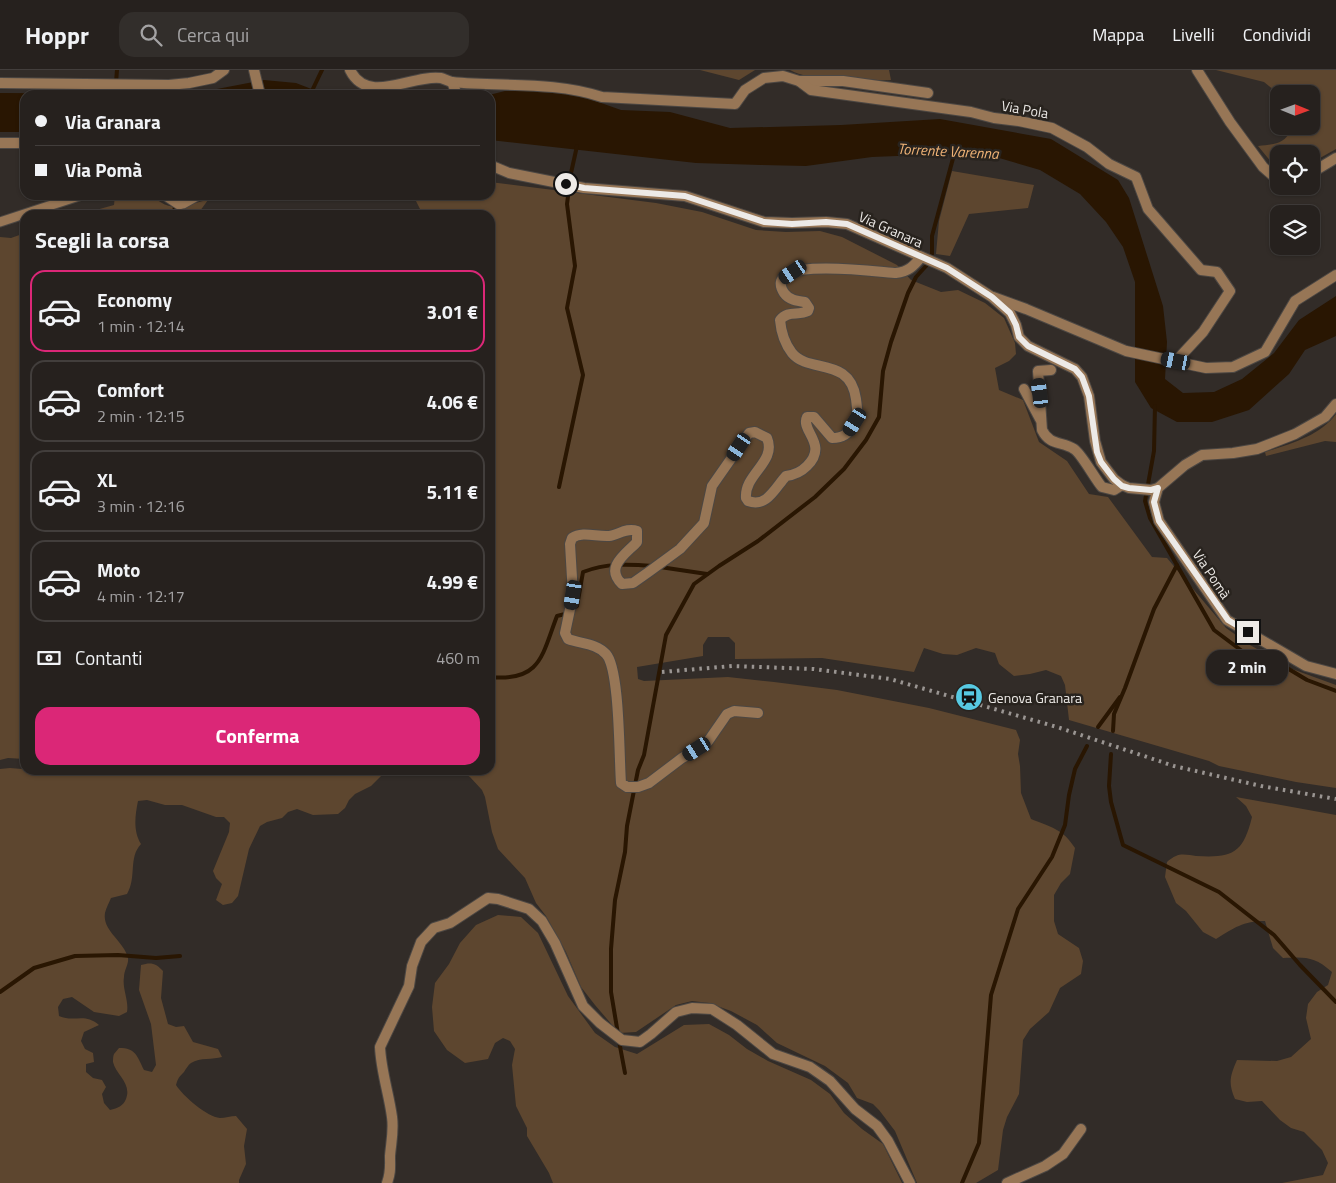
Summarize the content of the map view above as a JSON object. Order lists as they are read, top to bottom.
{
  "streets": {
    "street": ["Via Pola", "Via Granara", "Via Pomà"]
  },
  "crossings": [
    ["Via Pola", "Via Granara"]
  ],
  "water": ["Torrente Varenna"],
  "places": {
    "station": ["Genova Granara"]
  },
  "north": "right",
  "page": {
    "header": "Hoppr",
    "search": "Cerca qui",
    "nav": ["Mappa", "Livelli", "Condividi"],
    "banner": ["Via Granara", "Via Pomà"],
    "heading": "Scegli la corsa",
    "list": [
      {
        "name": "Economy",
        "note": "1 min · 12:14",
        "value": "3.01 €"
      },
      {
        "name": "Comfort",
        "note": "2 min · 12:15",
        "value": "4.06 €"
      },
      {
        "name": "XL",
        "note": "3 min · 12:16",
        "value": "5.11 €"
      },
      {
        "name": "Moto",
        "note": "4 min · 12:17",
        "value": "4.99 €"
      }
    ],
    "pay": ["Contanti", "460 m"],
    "bubble": "2 min",
    "buttons": "Conferma"
  }
}
